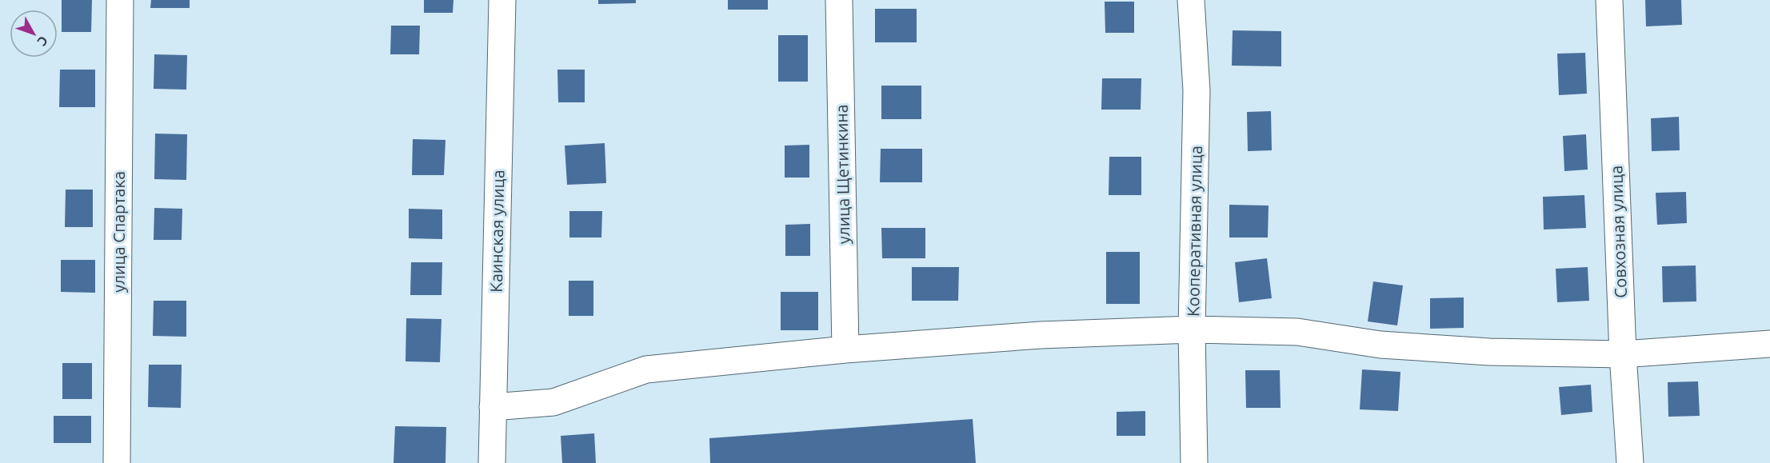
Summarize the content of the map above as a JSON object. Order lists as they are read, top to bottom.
{
  "streets": {
    "street": [
      "улица Щетинкина",
      "Каинская улица",
      "Кооперативная улица",
      "улица Спартака",
      "Совхозная улица"
    ]
  },
  "north": "bottom right"
}
